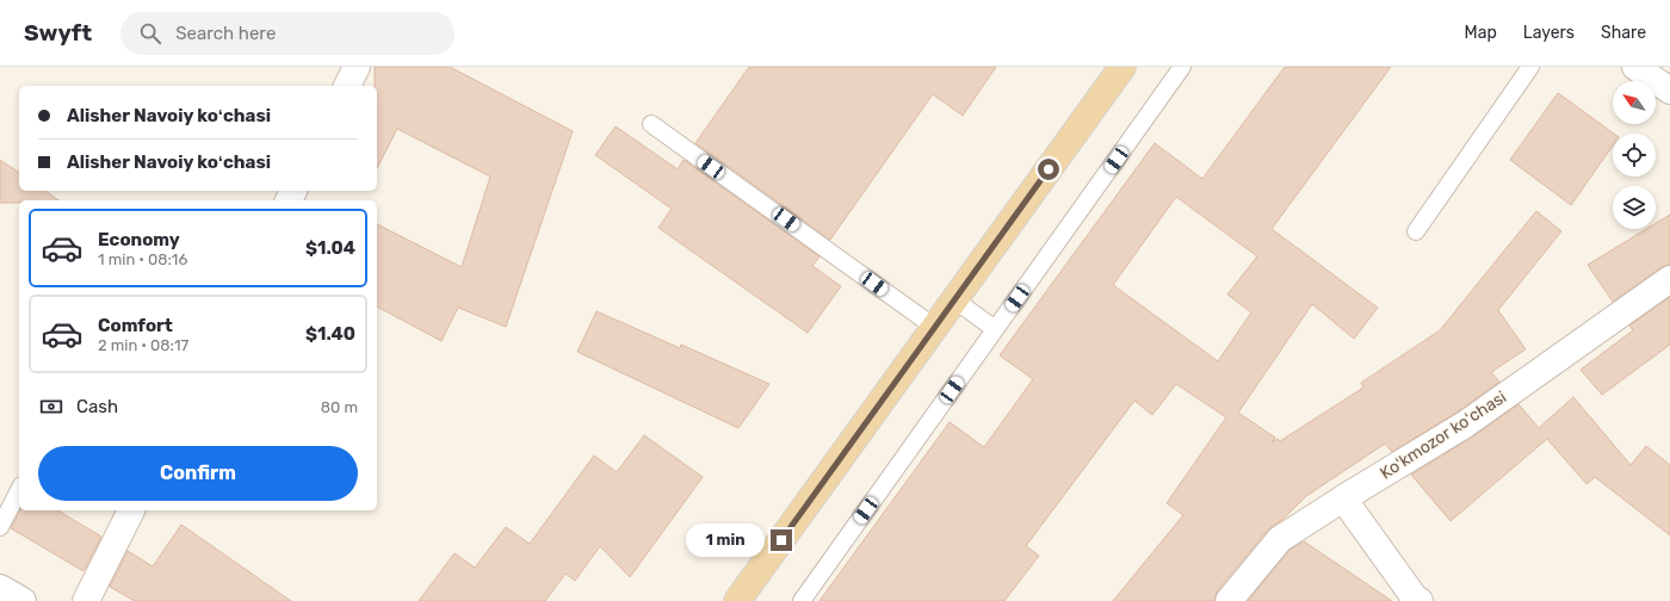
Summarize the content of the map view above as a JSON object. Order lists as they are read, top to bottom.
{
  "streets": {
    "street": ["Koʻkmozor koʻchasi"]
  },
  "north": "top left",
  "page": {
    "header": "Swyft",
    "search": "Search here",
    "nav": ["Map", "Layers", "Share"],
    "banner": ["Alisher Navoiy koʻchasi", "Alisher Navoiy koʻchasi"],
    "list": [
      {
        "name": "Economy",
        "note": "1 min · 08:16",
        "value": "$1.04"
      },
      {
        "name": "Comfort",
        "note": "2 min · 08:17",
        "value": "$1.40"
      }
    ],
    "pay": ["Cash", "80 m"],
    "buttons": "Confirm",
    "bubble": "1 min"
  }
}
